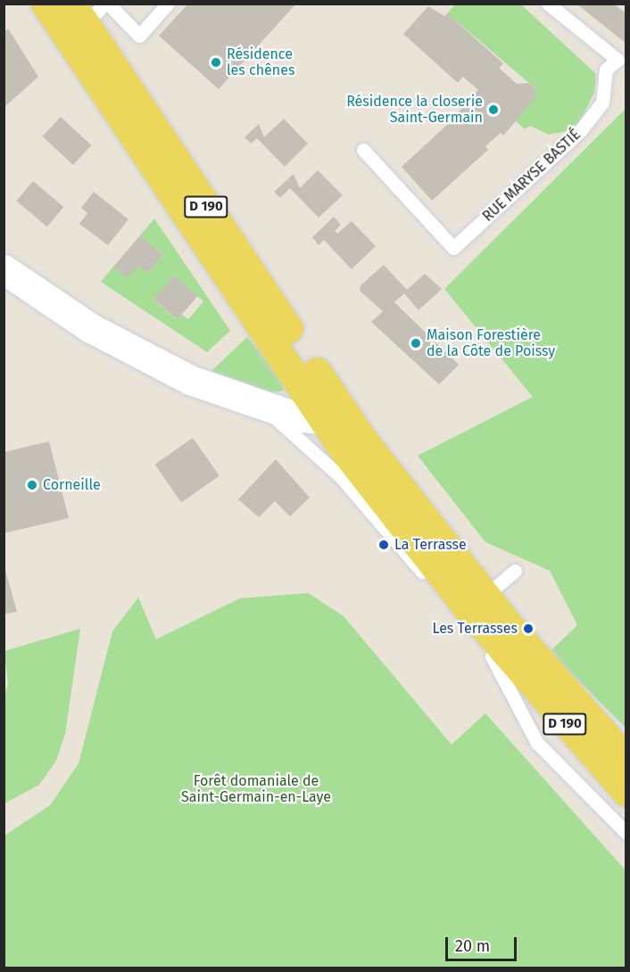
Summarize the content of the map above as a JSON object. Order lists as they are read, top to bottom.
{
  "streets": {
    "main road": ["D 190"],
    "lane": ["RUE MARYSE BASTIÉ"]
  },
  "parks": ["Forêt domaniale de Saint-Germain-en-Laye"],
  "places": [
    "Résidence les chênes",
    "Résidence la closerie Saint-Germain",
    "Maison Forestière de la Côte de Poissy",
    "Corneille",
    "La Terrasse",
    "Les Terrasses"
  ],
  "scale_bar": "20 m"
}
